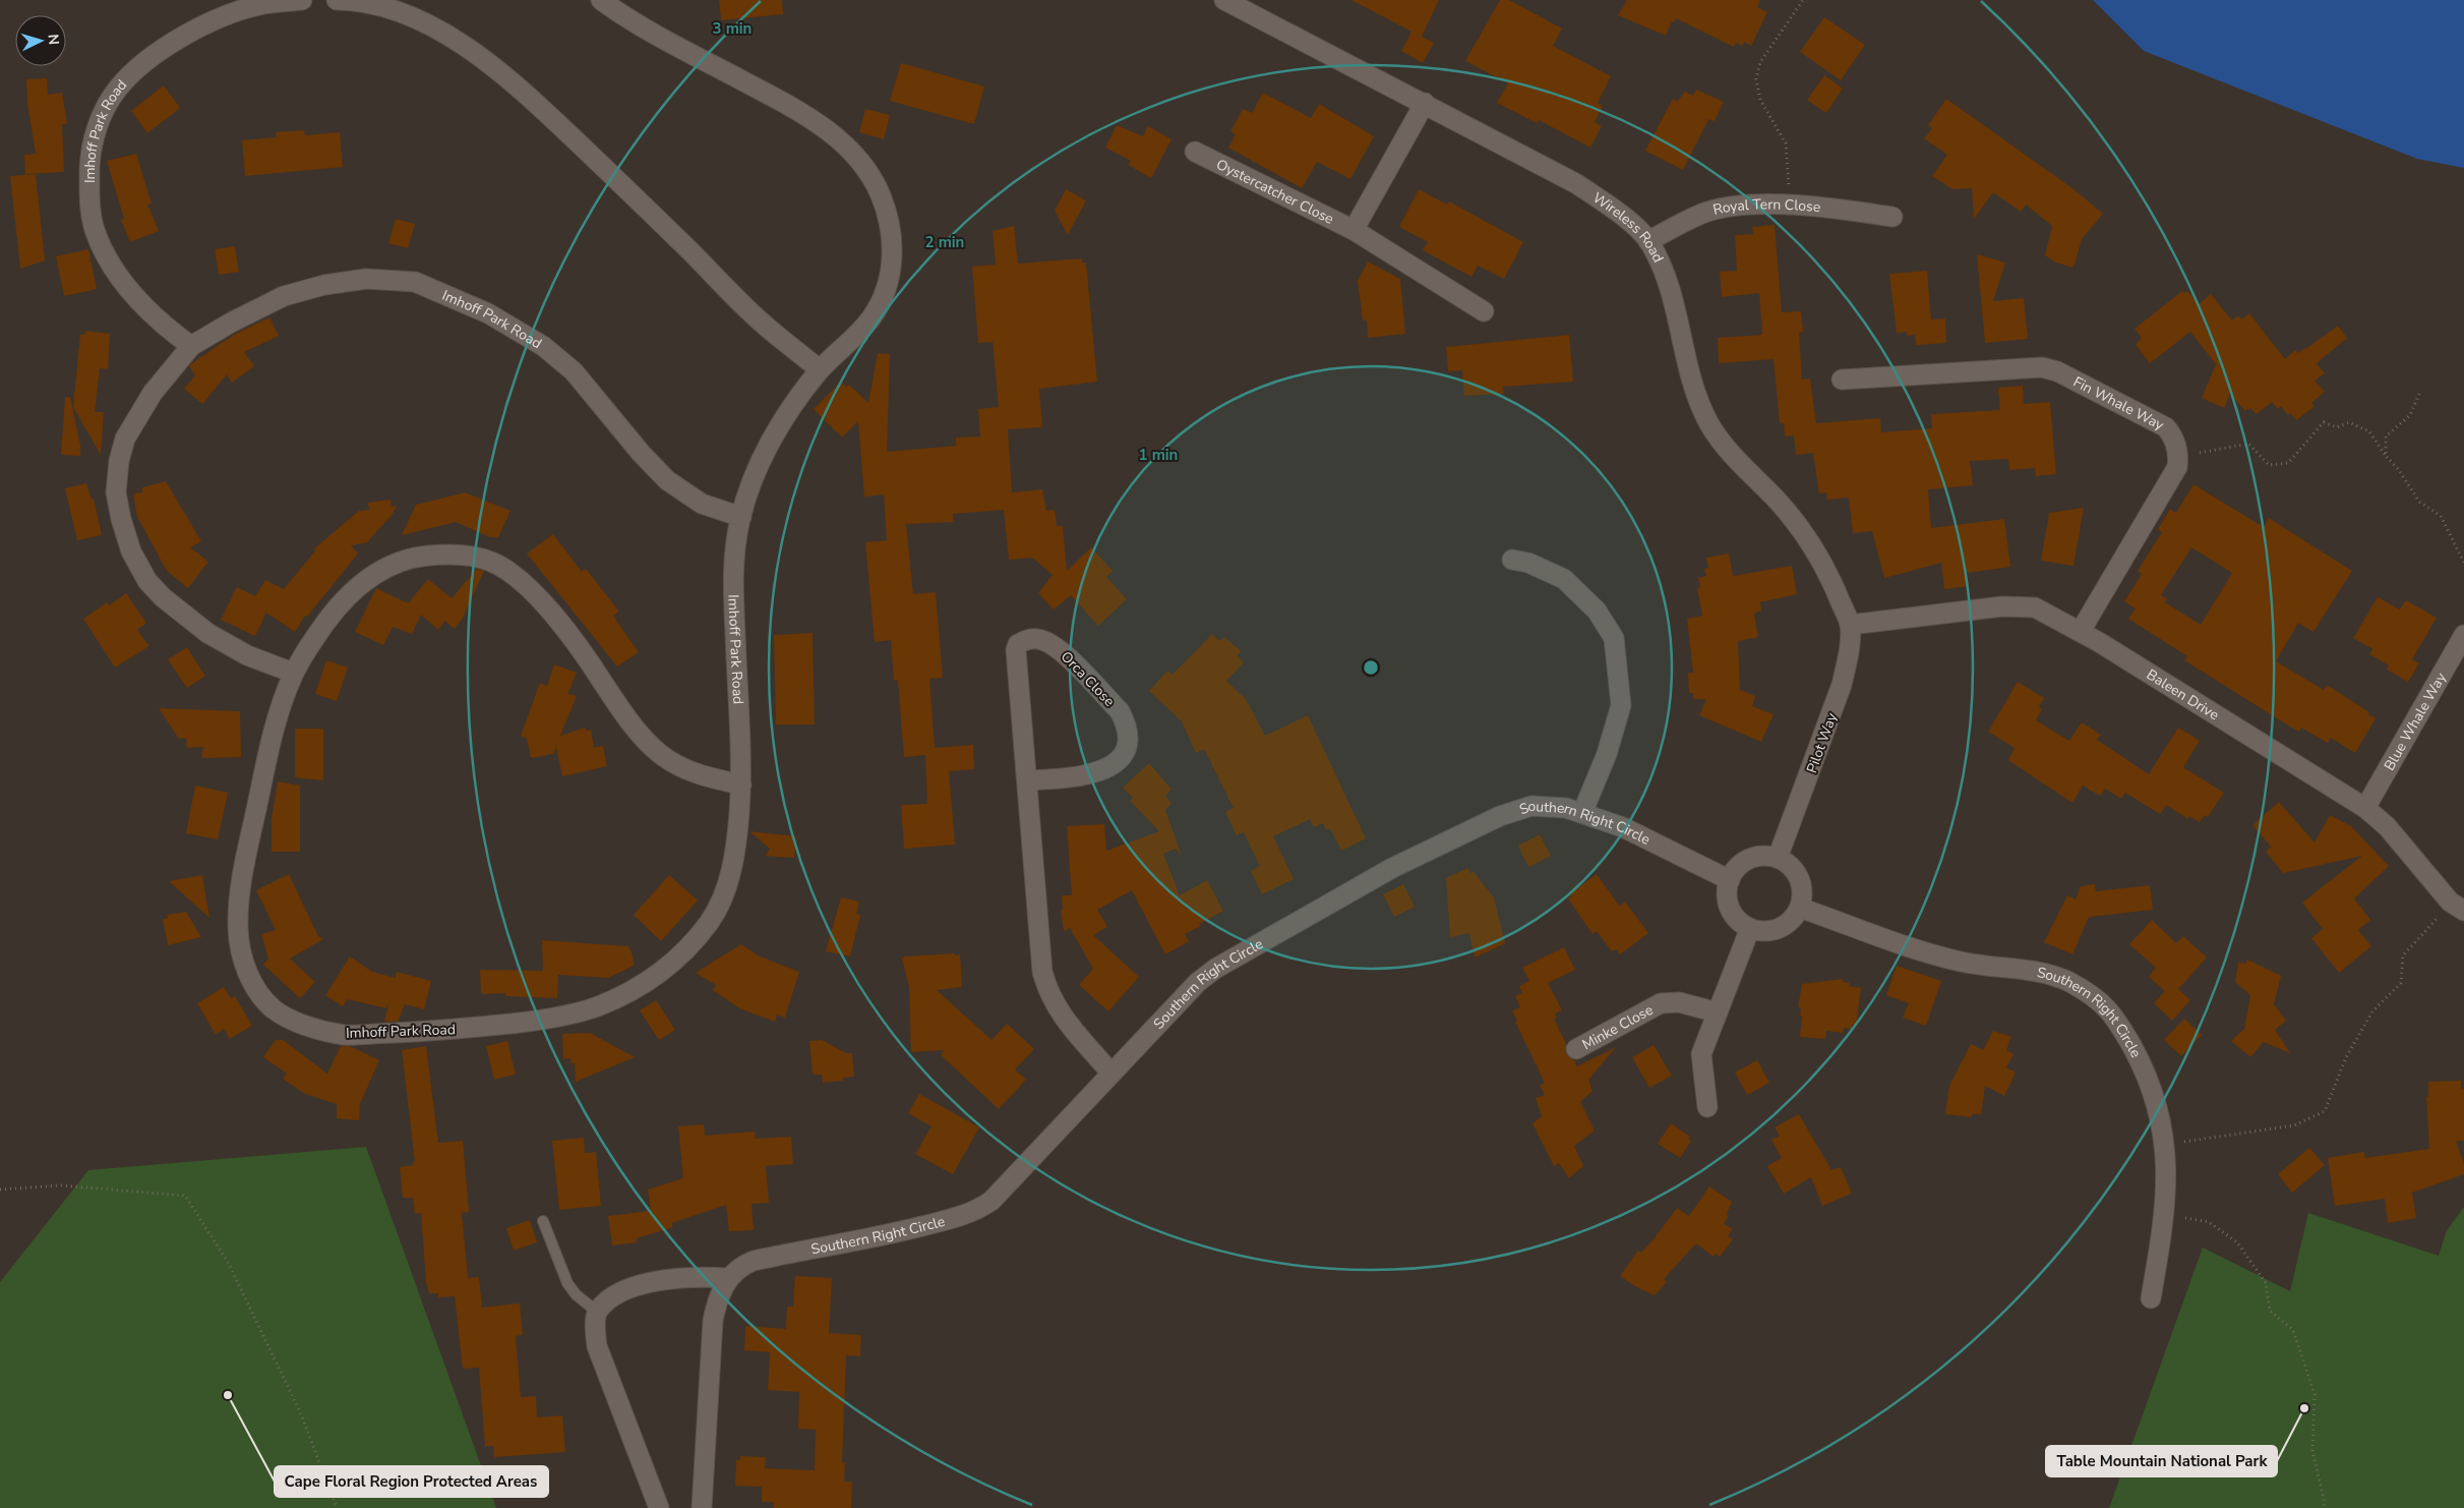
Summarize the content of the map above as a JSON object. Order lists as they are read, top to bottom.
{
  "streets": {
    "street": [
      "Imhoff Park Road",
      "Oystercatcher Close",
      "Royal Tern Close",
      "Wireless Road",
      "Fin Whale Way",
      "Orca Close",
      "Baleen Drive",
      "Blue Whale Way",
      "Pilot Way",
      "Southern Right Circle",
      "Minke Close"
    ]
  },
  "crossings": [
    ["Royal Tern Close", "Wireless Road"],
    ["Wireless Road", "Baleen Drive"],
    ["Wireless Road", "Pilot Way"],
    ["Orca Close", "Southern Right Circle"],
    ["Baleen Drive", "Blue Whale Way"],
    ["Baleen Drive", "Pilot Way"],
    ["Pilot Way", "Southern Right Circle"]
  ],
  "places": ["Cape Floral Region Protected Areas", "Table Mountain National Park"],
  "north": "right",
  "rings": ["3 min", "2 min", "1 min"]
}
